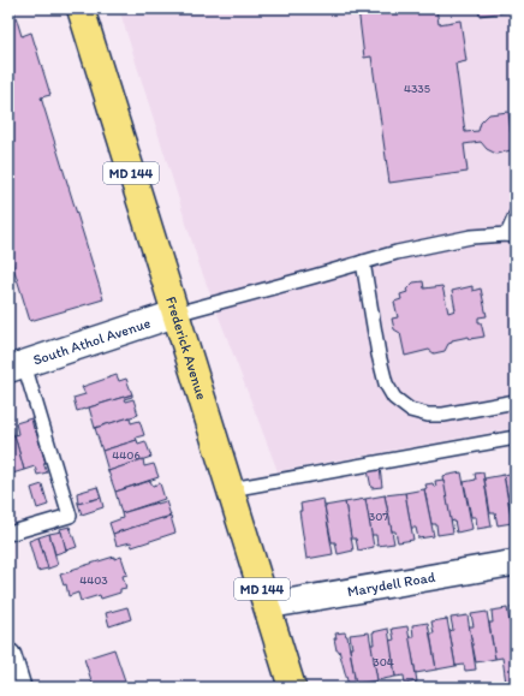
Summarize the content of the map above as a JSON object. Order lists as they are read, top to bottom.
{
  "streets": {
    "main road": ["MD 144", "Frederick Avenue"],
    "street": ["South Athol Avenue", "Marydell Road"]
  },
  "crossings": [
    ["South Athol Avenue", "Frederick Avenue"],
    ["Frederick Avenue", "Marydell Road"]
  ],
  "house_numbers": [
    "4335",
    "4406",
    "307",
    "4403",
    "304"
  ]
}
